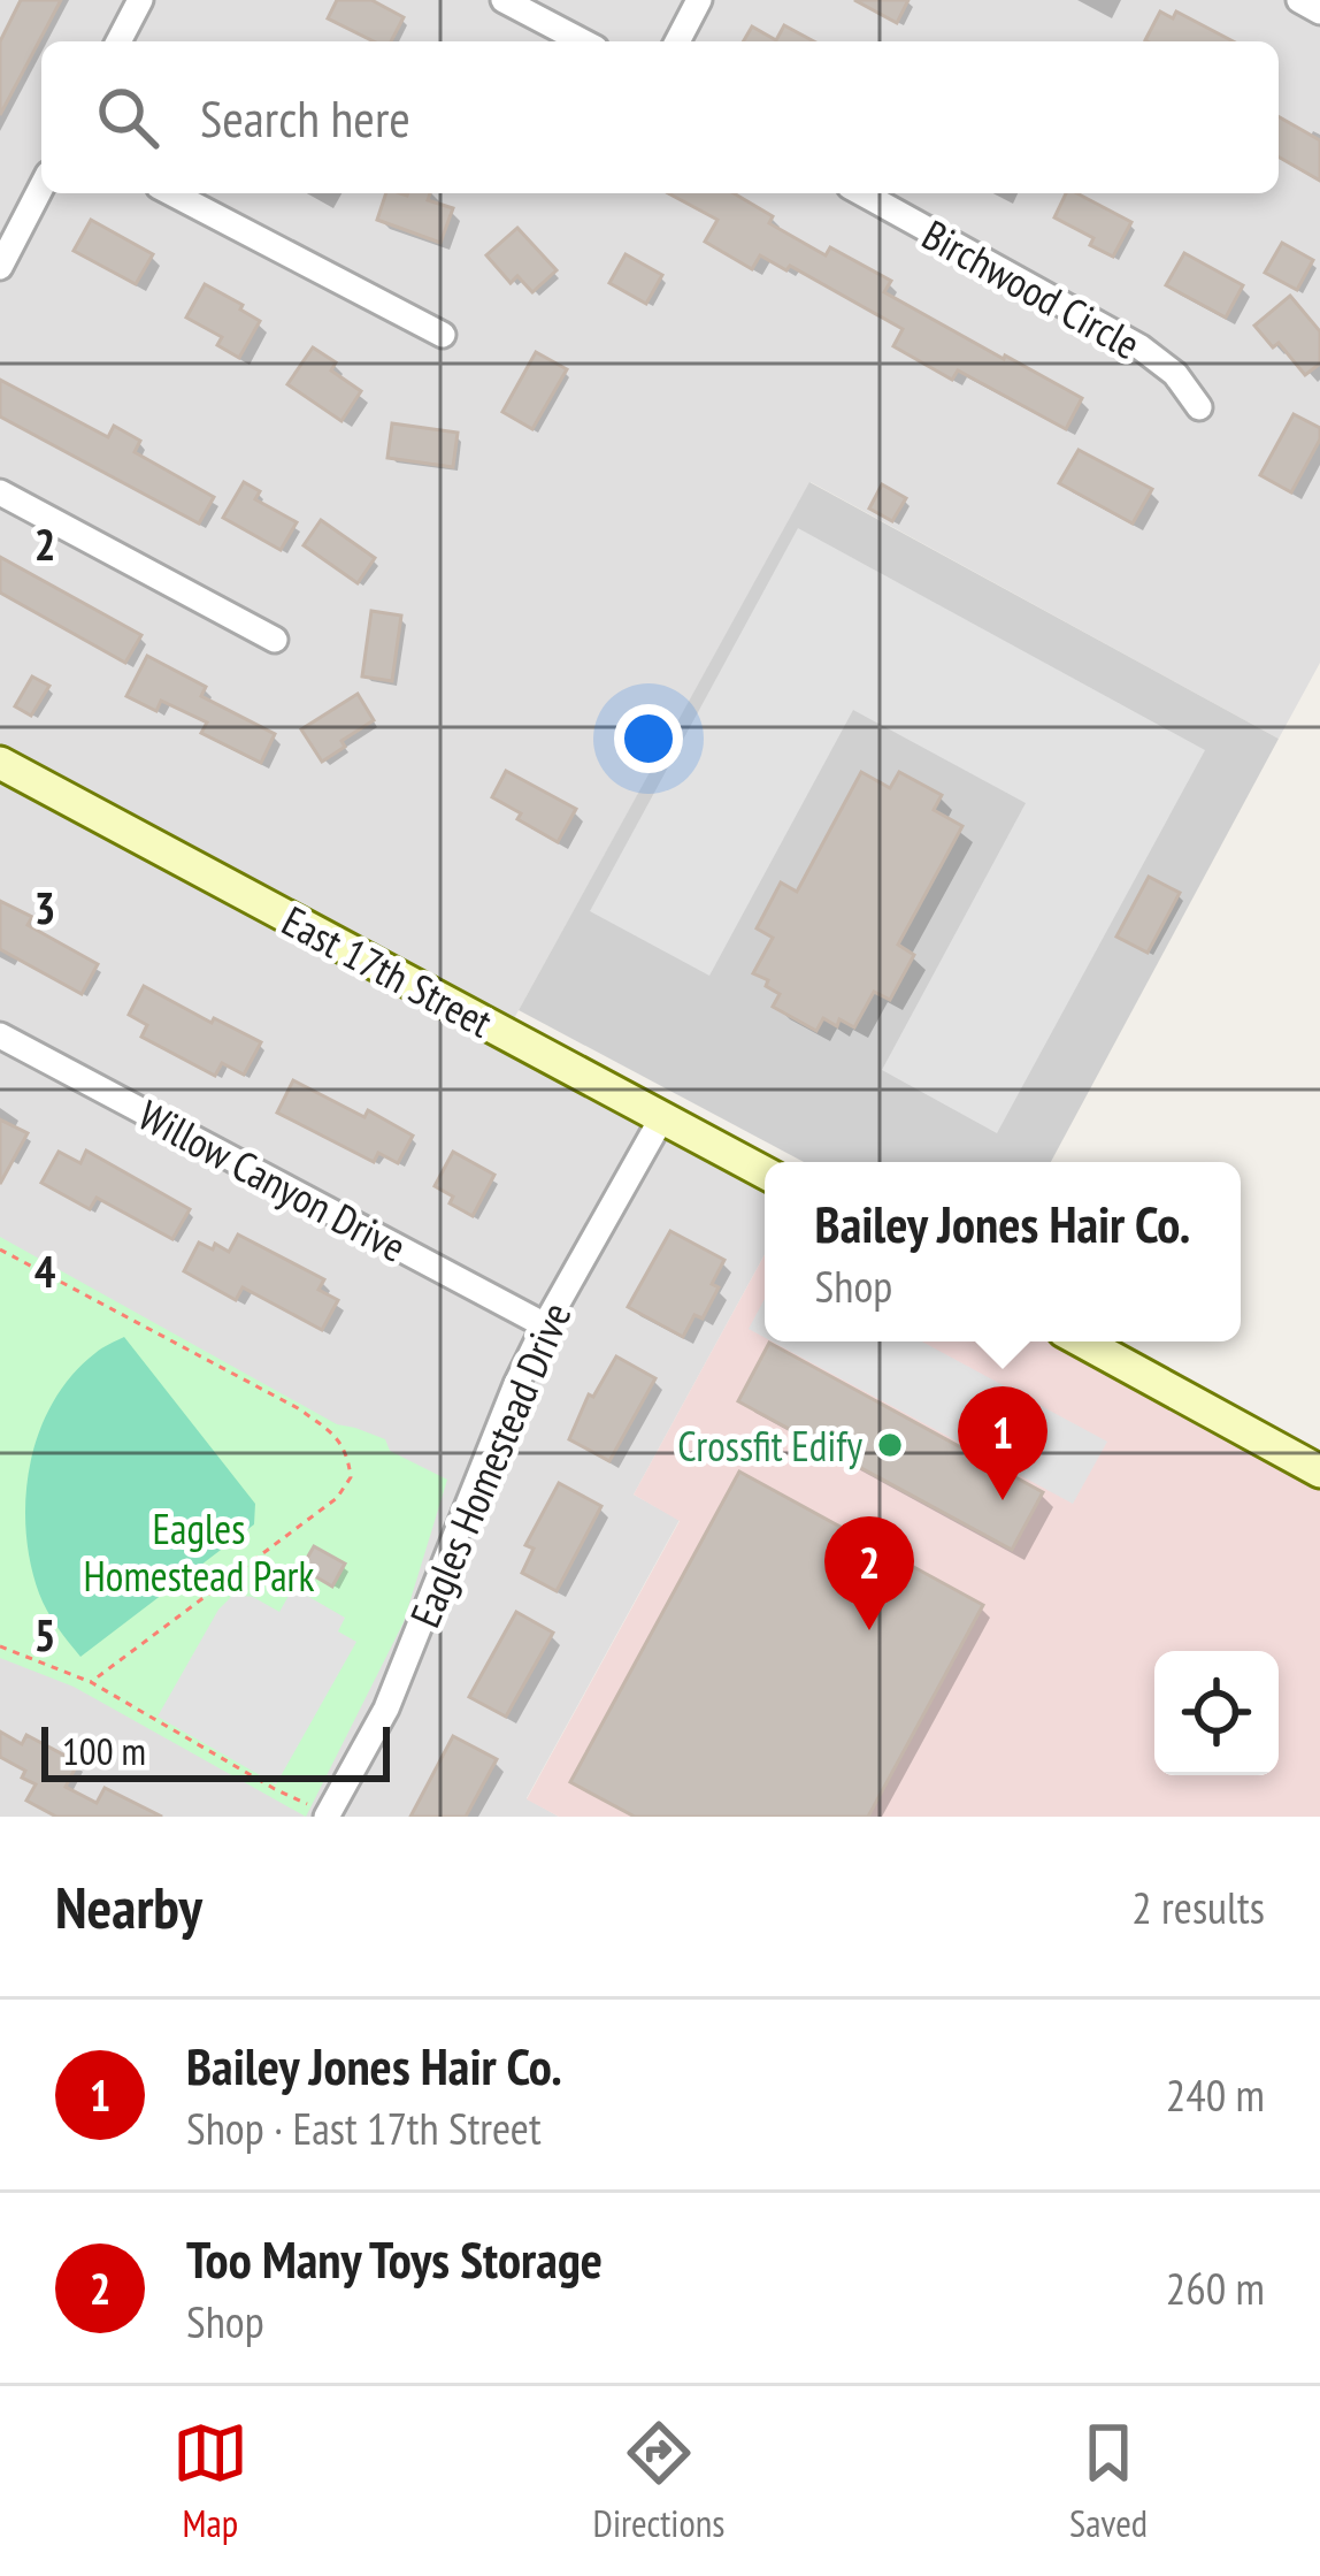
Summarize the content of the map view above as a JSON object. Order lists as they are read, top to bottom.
{
  "streets": {
    "main road": ["East 17th Street"],
    "street": ["Birchwood Circle", "Willow Canyon Drive", "Eagles Homestead Drive"]
  },
  "crossings": [
    ["East 17th Street", "Eagles Homestead Drive"],
    ["Willow Canyon Drive", "Eagles Homestead Drive"]
  ],
  "parks": ["Eagles Homestead Park"],
  "places": ["Crossfit Edify"],
  "scale_bar": "100 m",
  "page": {
    "search": "Search here",
    "popup": ["Bailey Jones Hair Co.", "Shop"],
    "pins": ["1", "2"],
    "scale": "100 m",
    "heading": ["Nearby", "2 results"],
    "list": [
      {
        "mark": "1",
        "name": "Bailey Jones Hair Co.",
        "note": "Shop · East 17th Street",
        "value": "240 m"
      },
      {
        "mark": "2",
        "name": "Too Many Toys Storage",
        "note": "Shop",
        "value": "260 m"
      }
    ],
    "nav": ["Map", "Directions", "Saved"]
  },
  "grid": {
    "rows": [
      "2",
      "3",
      "4",
      "5"
    ]
  }
}
